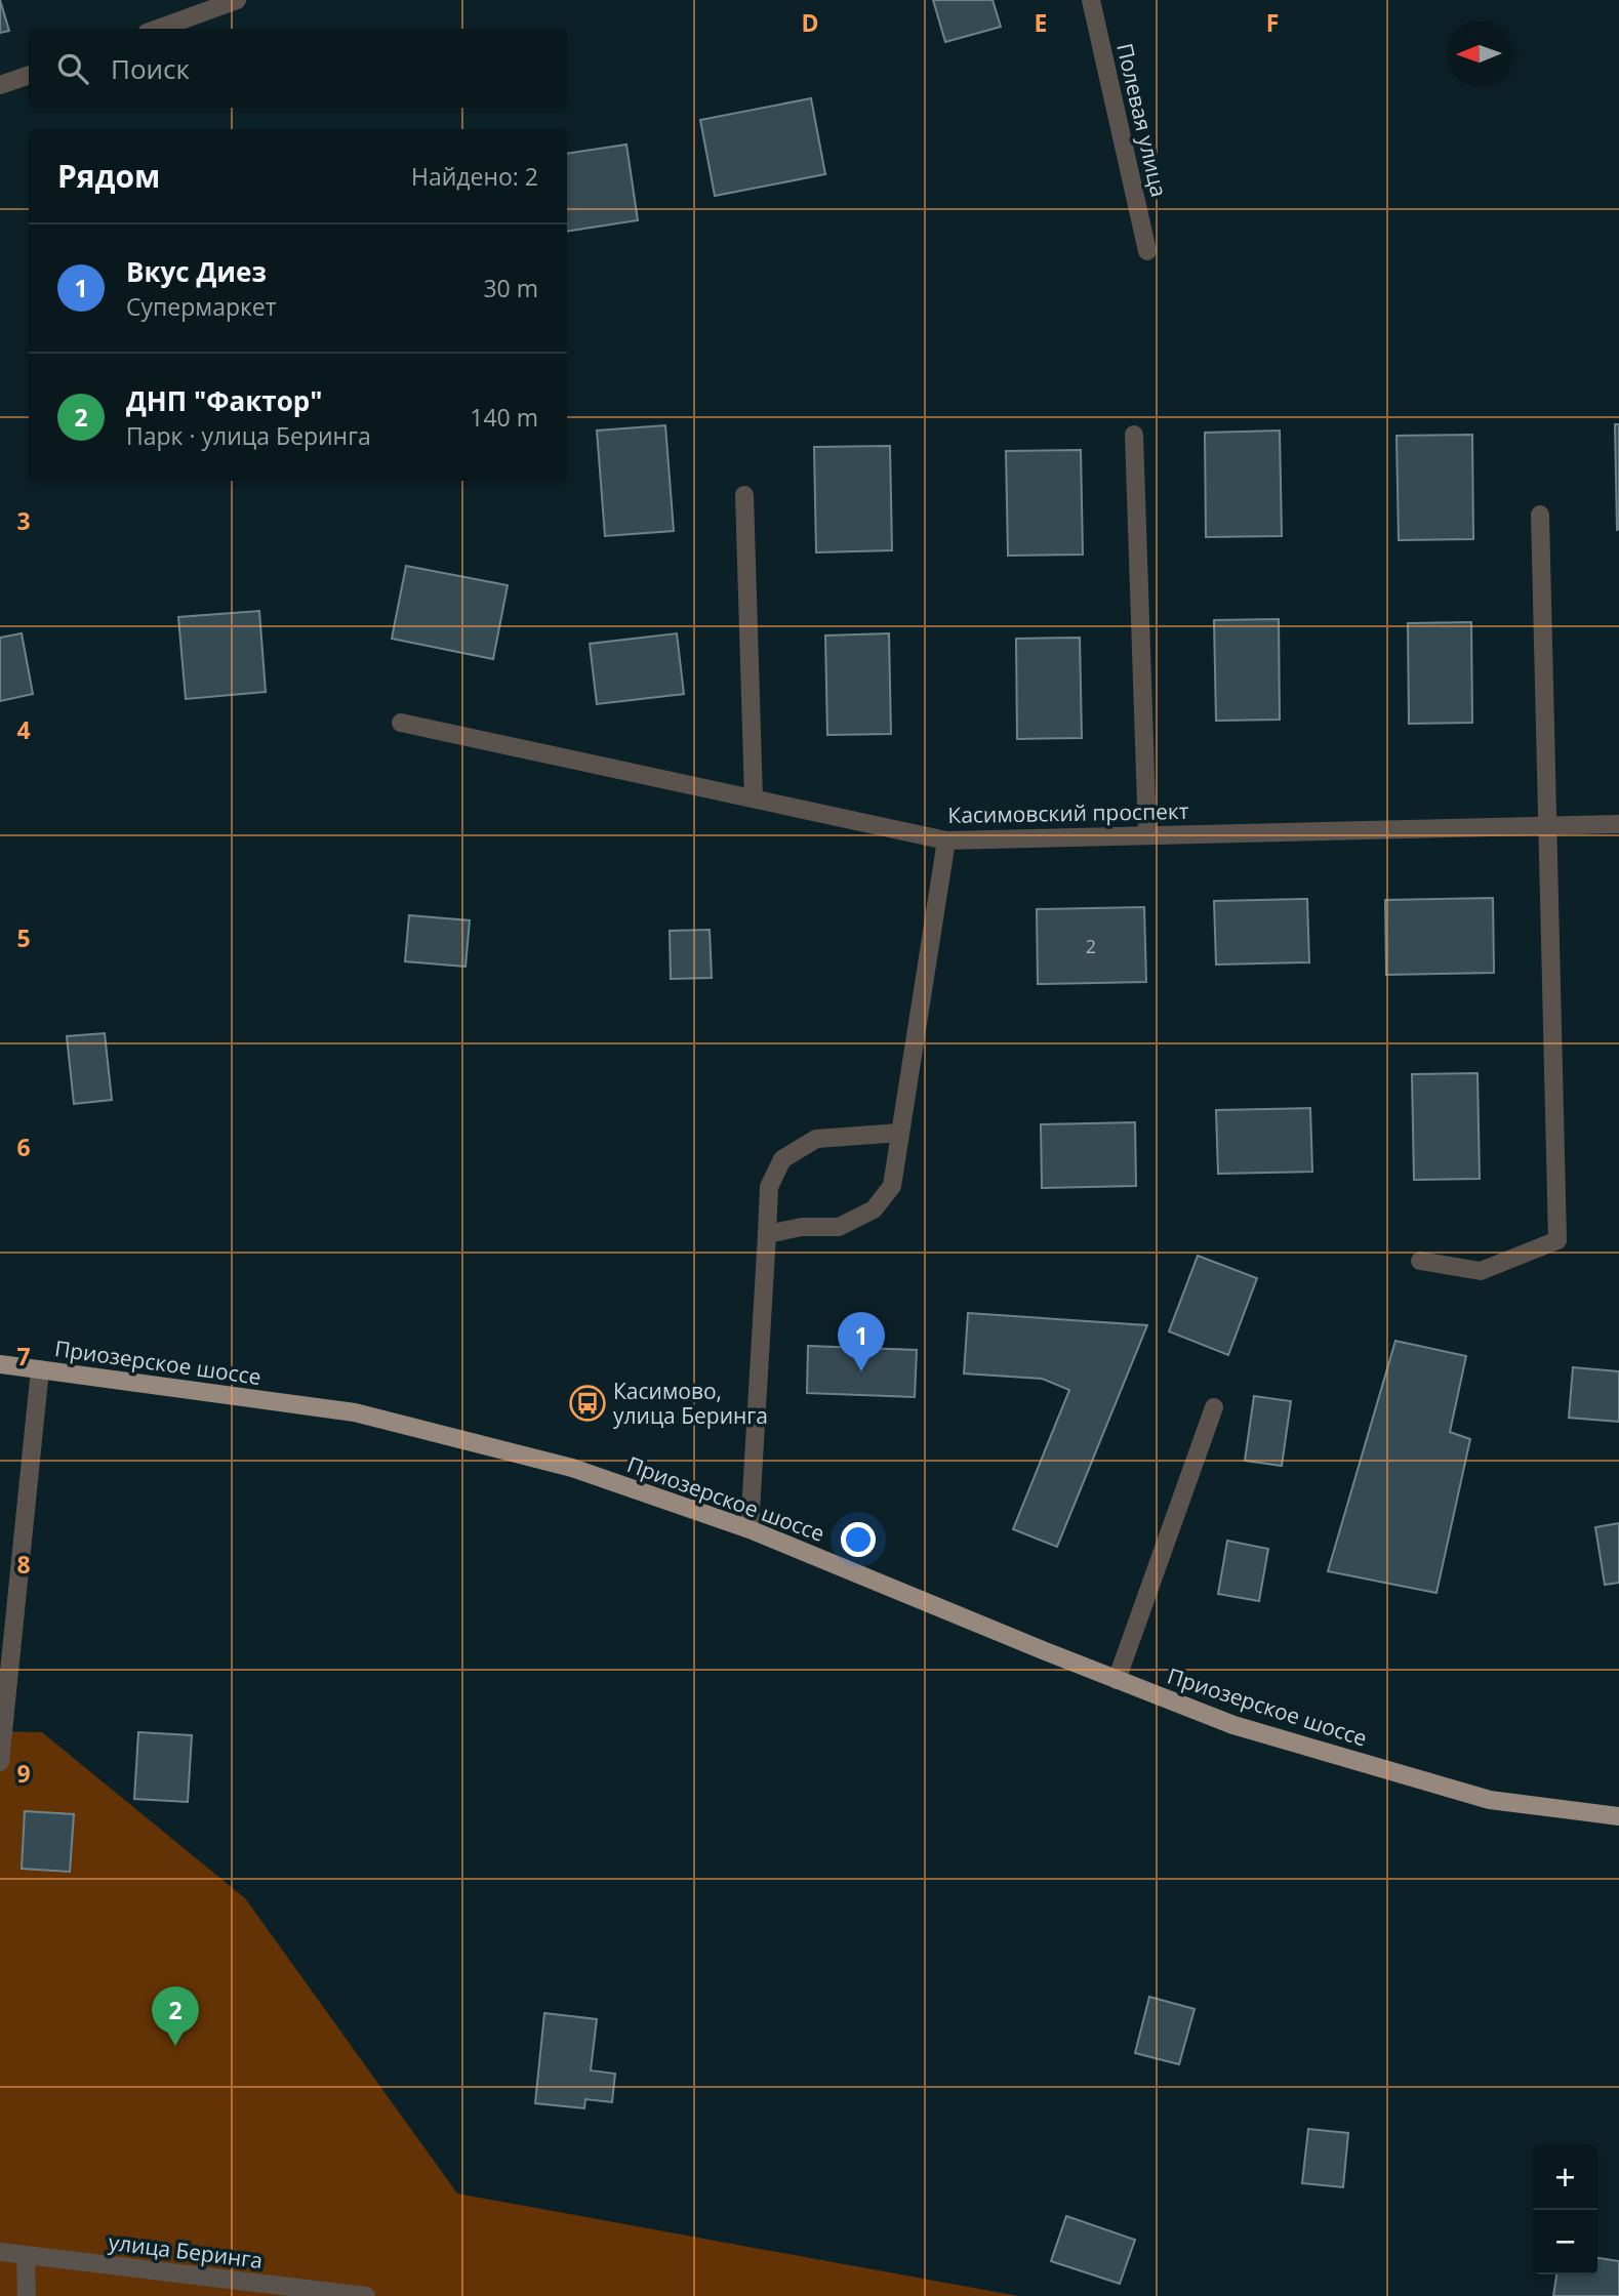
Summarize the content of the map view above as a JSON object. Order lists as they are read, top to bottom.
{
  "streets": {
    "main road": ["Приозерское шоссе"],
    "street": ["Полевая улица", "Касимовский проспект", "улица Беринга"]
  },
  "places": {
    "bus stop": ["Касимово, улица Беринга"]
  },
  "house_numbers": ["2"],
  "north": "left",
  "page": {
    "search": "Поиск",
    "heading": ["Рядом", "Найдено: 2"],
    "list": [
      {
        "mark": "1",
        "name": "Вкус Диез",
        "note": "Супермаркет",
        "value": "30 m"
      },
      {
        "mark": "2",
        "name": "ДНП \"Фактор\"",
        "note": "Парк · улица Беринга",
        "value": "140 m"
      }
    ],
    "pins": ["1", "2"],
    "map_buttons": ["+", "−"]
  },
  "grid": {
    "columns": ["D", "E", "F"],
    "rows": [
      "3",
      "4",
      "5",
      "6",
      "7",
      "8",
      "9"
    ]
  }
}
